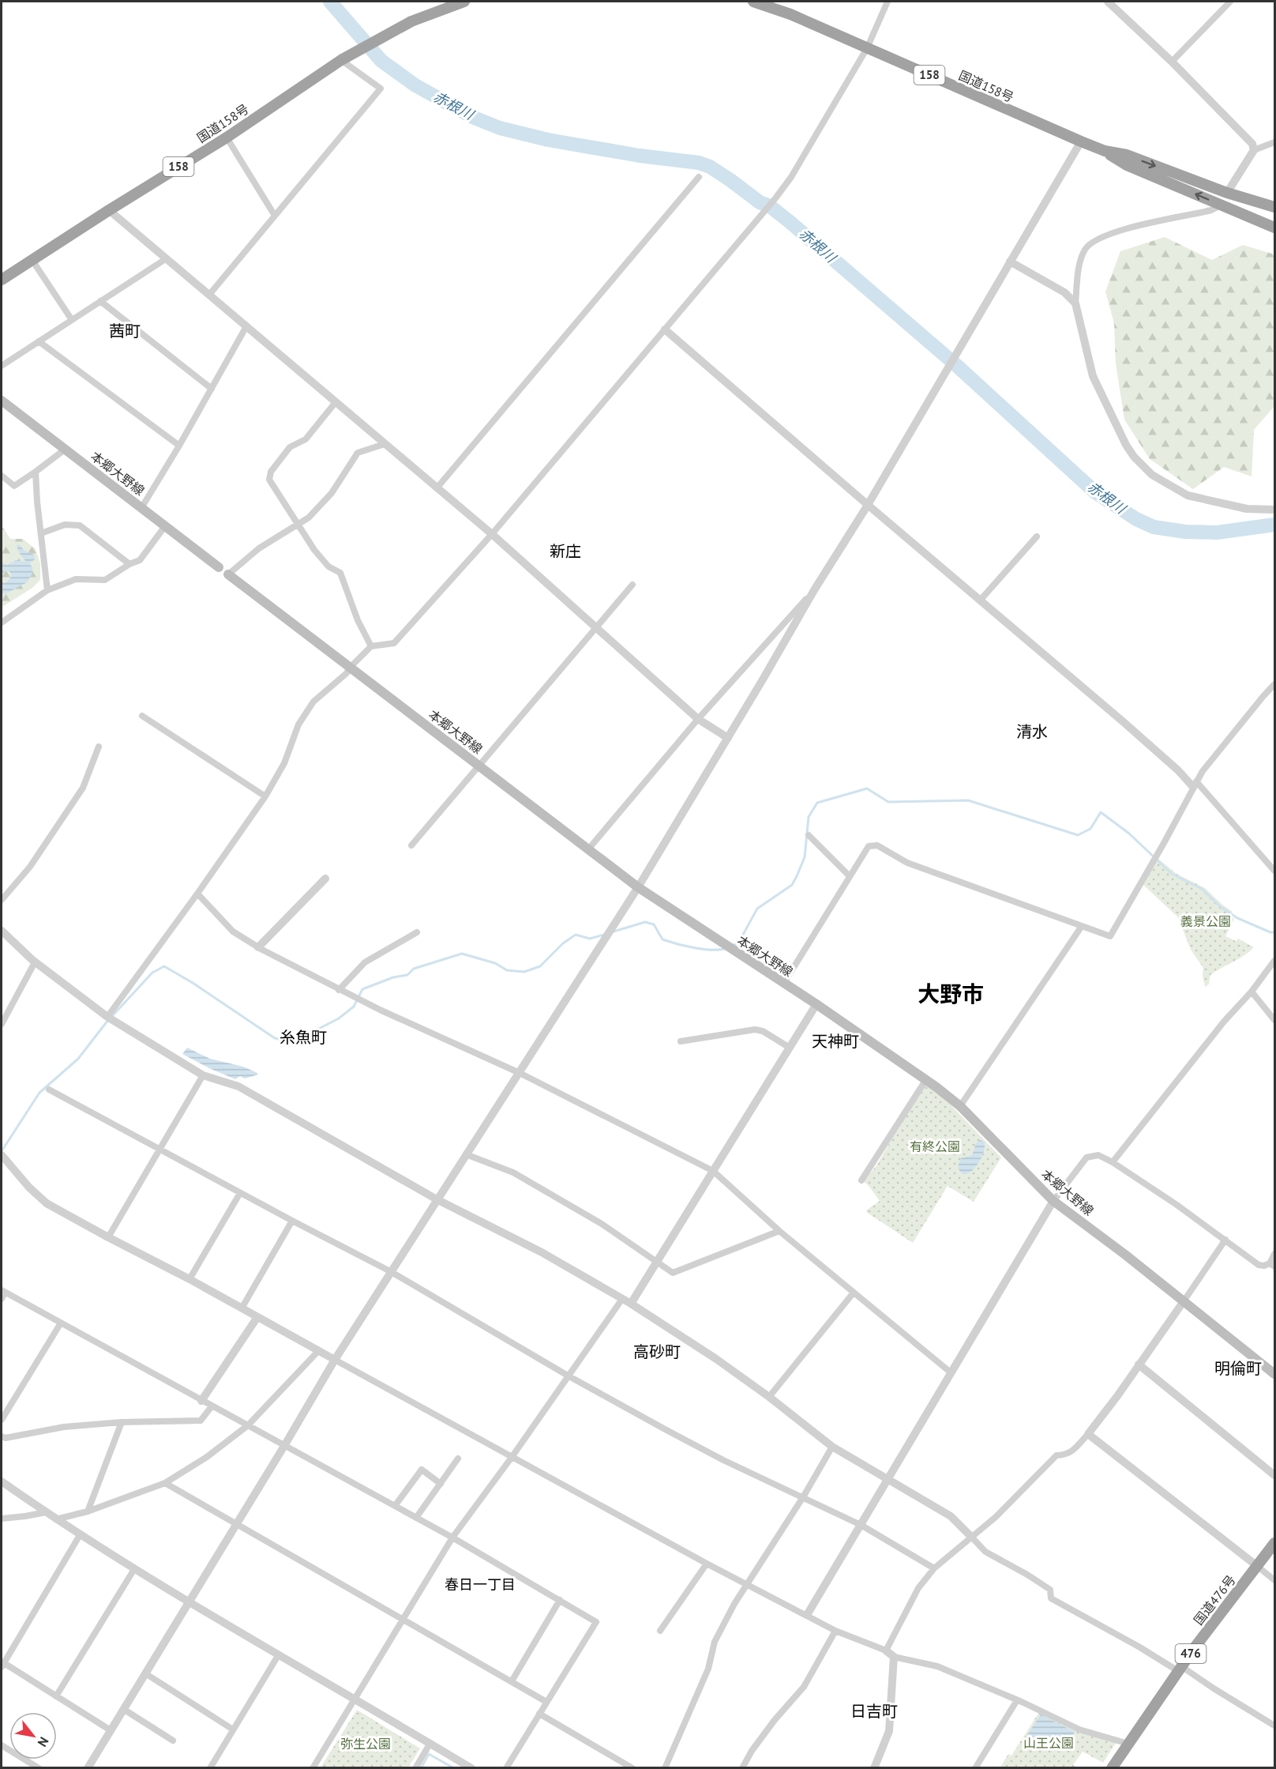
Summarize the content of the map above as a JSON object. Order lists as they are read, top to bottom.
{
  "streets": {
    "highway": [
      "158",
      "国道158号",
      "国道476号",
      "476"
    ],
    "main road": ["本郷大野線"]
  },
  "districts": [
    "茜町",
    "新庄",
    "清水",
    "大野市",
    "糸魚町",
    "天神町",
    "高砂町",
    "明倫町",
    "春日一丁目",
    "日吉町"
  ],
  "water": ["赤根川"],
  "parks": [
    "義景公園",
    "有終公園",
    "山王公園",
    "弥生公園"
  ],
  "north": "bottom right"
}
